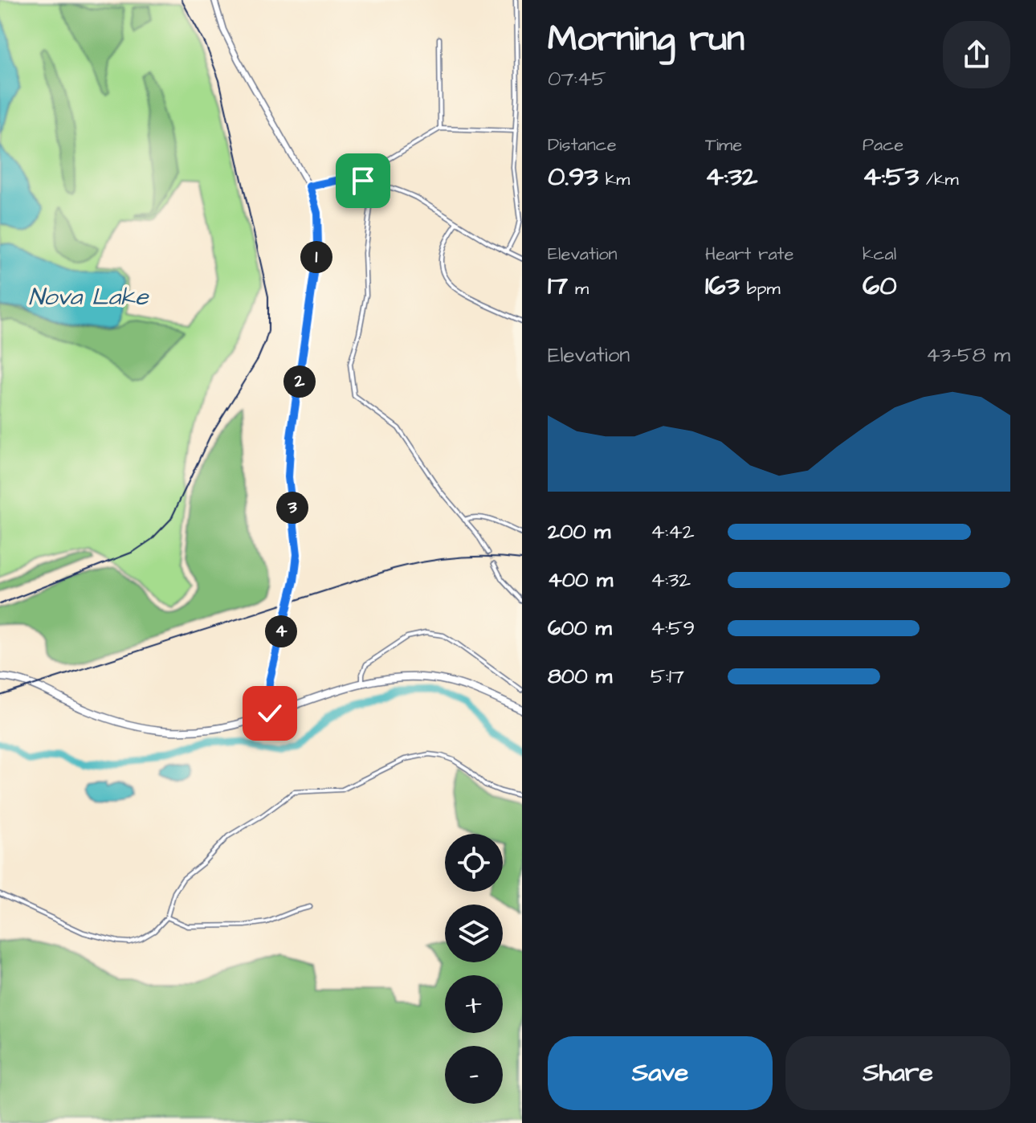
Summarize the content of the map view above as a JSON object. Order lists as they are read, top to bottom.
{
  "water": ["Nova Lake"],
  "page": {
    "heading": ["Morning run", "07:45"],
    "stats": [
      ["Distance", "0.93 km"],
      ["Time", "4:32"],
      ["Pace", "4:53 /km"],
      ["Elevation", "17 m"],
      ["Heart rate", "163 bpm"],
      ["kcal", "60"]
    ],
    "pins": [
      "1",
      "2",
      "3",
      "4"
    ],
    "chart": ["Elevation", "43–58 m"],
    "list": [
      {
        "name": "200 m",
        "note": "4:42"
      },
      {
        "name": "400 m",
        "note": "4:32"
      },
      {
        "name": "600 m",
        "note": "4:59"
      },
      {
        "name": "800 m",
        "note": "5:17"
      }
    ],
    "map_buttons": ["+", "−"],
    "buttons": ["Save", "Share"]
  }
}
